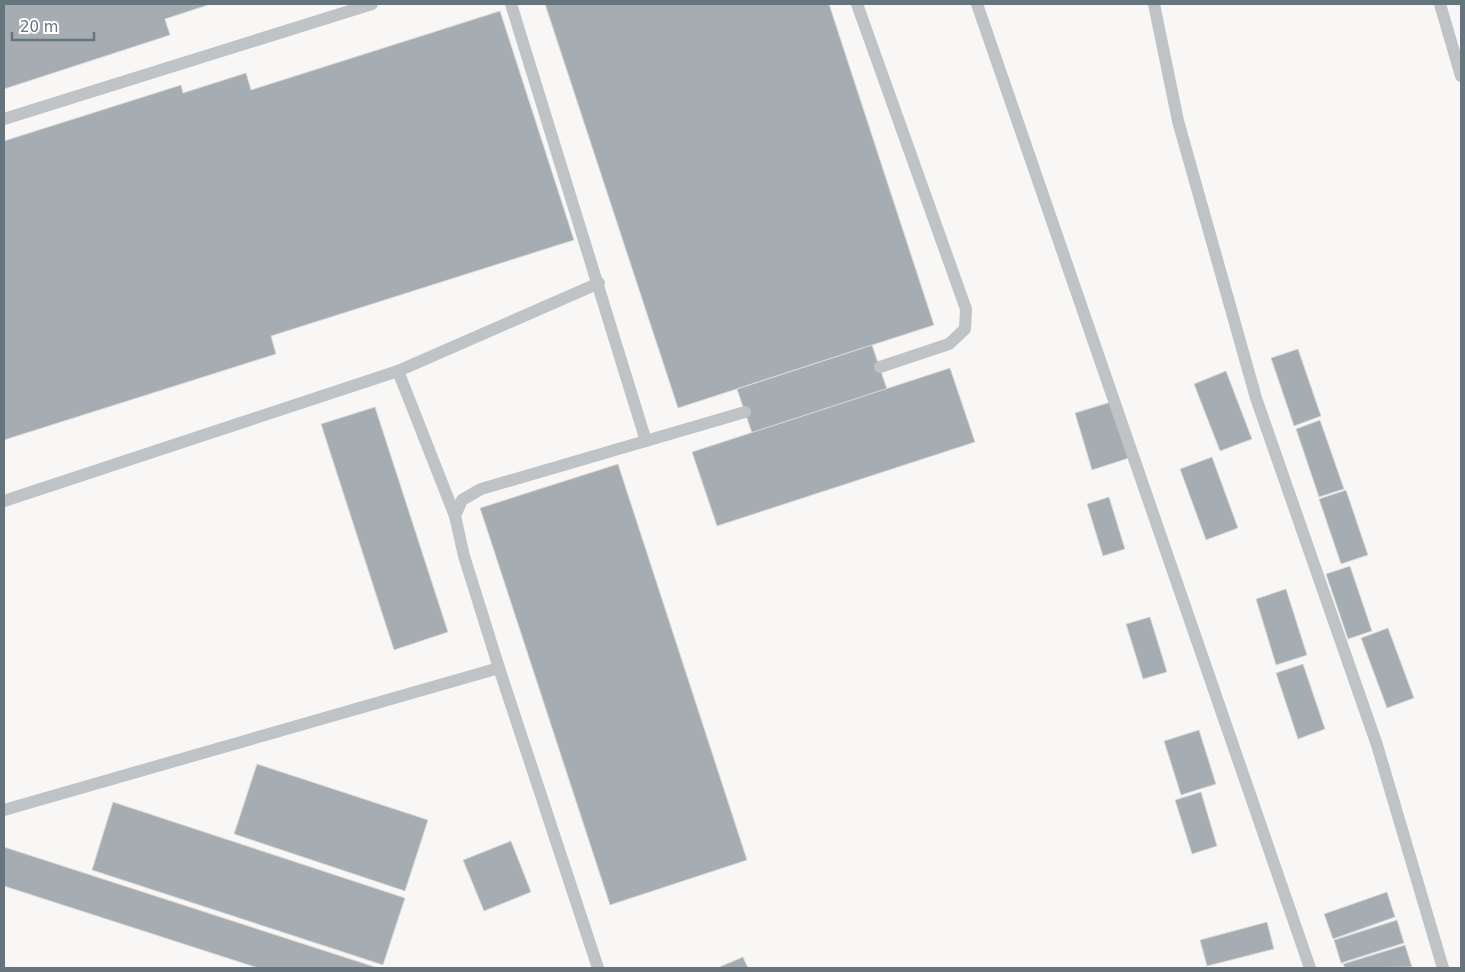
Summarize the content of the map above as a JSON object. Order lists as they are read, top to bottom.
{
  "scale_bar": "20 m"
}
